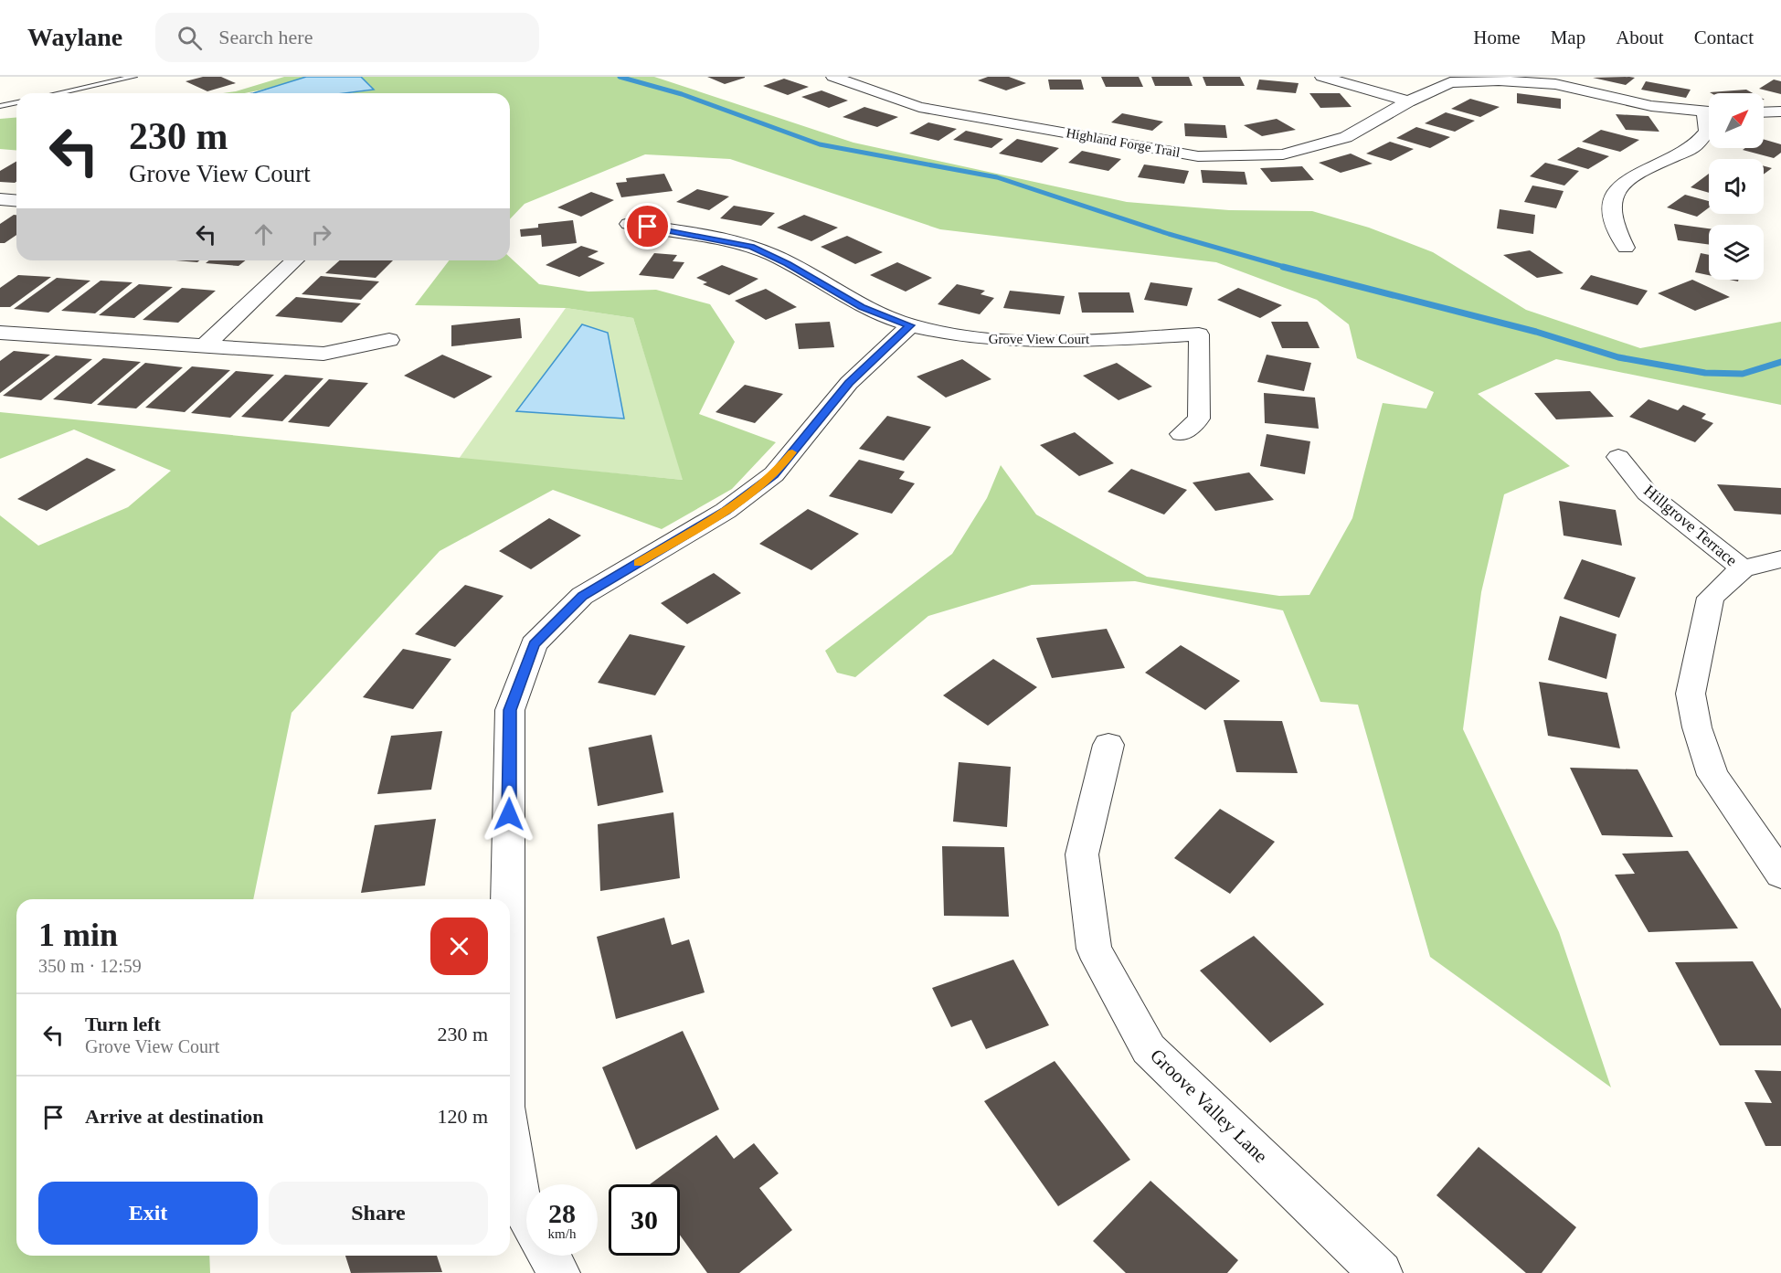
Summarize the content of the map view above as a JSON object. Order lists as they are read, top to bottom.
{
  "streets": {
    "street": [
      "Highland Forge Trail",
      "Grove View Court",
      "Hillgrove Terrace",
      "Groove Valley Lane"
    ]
  },
  "north": "top right",
  "page": {
    "header": "Waylane",
    "search": "Search here",
    "nav": [
      "Home",
      "Map",
      "About",
      "Contact"
    ],
    "turn": ["230 m", "Grove View Court"],
    "heading": ["1 min", "350 m · 12:59"],
    "list": [
      {
        "name": "Turn left",
        "note": "Grove View Court",
        "value": "230 m"
      },
      {
        "name": "Arrive at destination",
        "value": "120 m"
      }
    ],
    "buttons": ["Exit", "Share"],
    "speed": "28 km/h",
    "limit": "30"
  }
}
